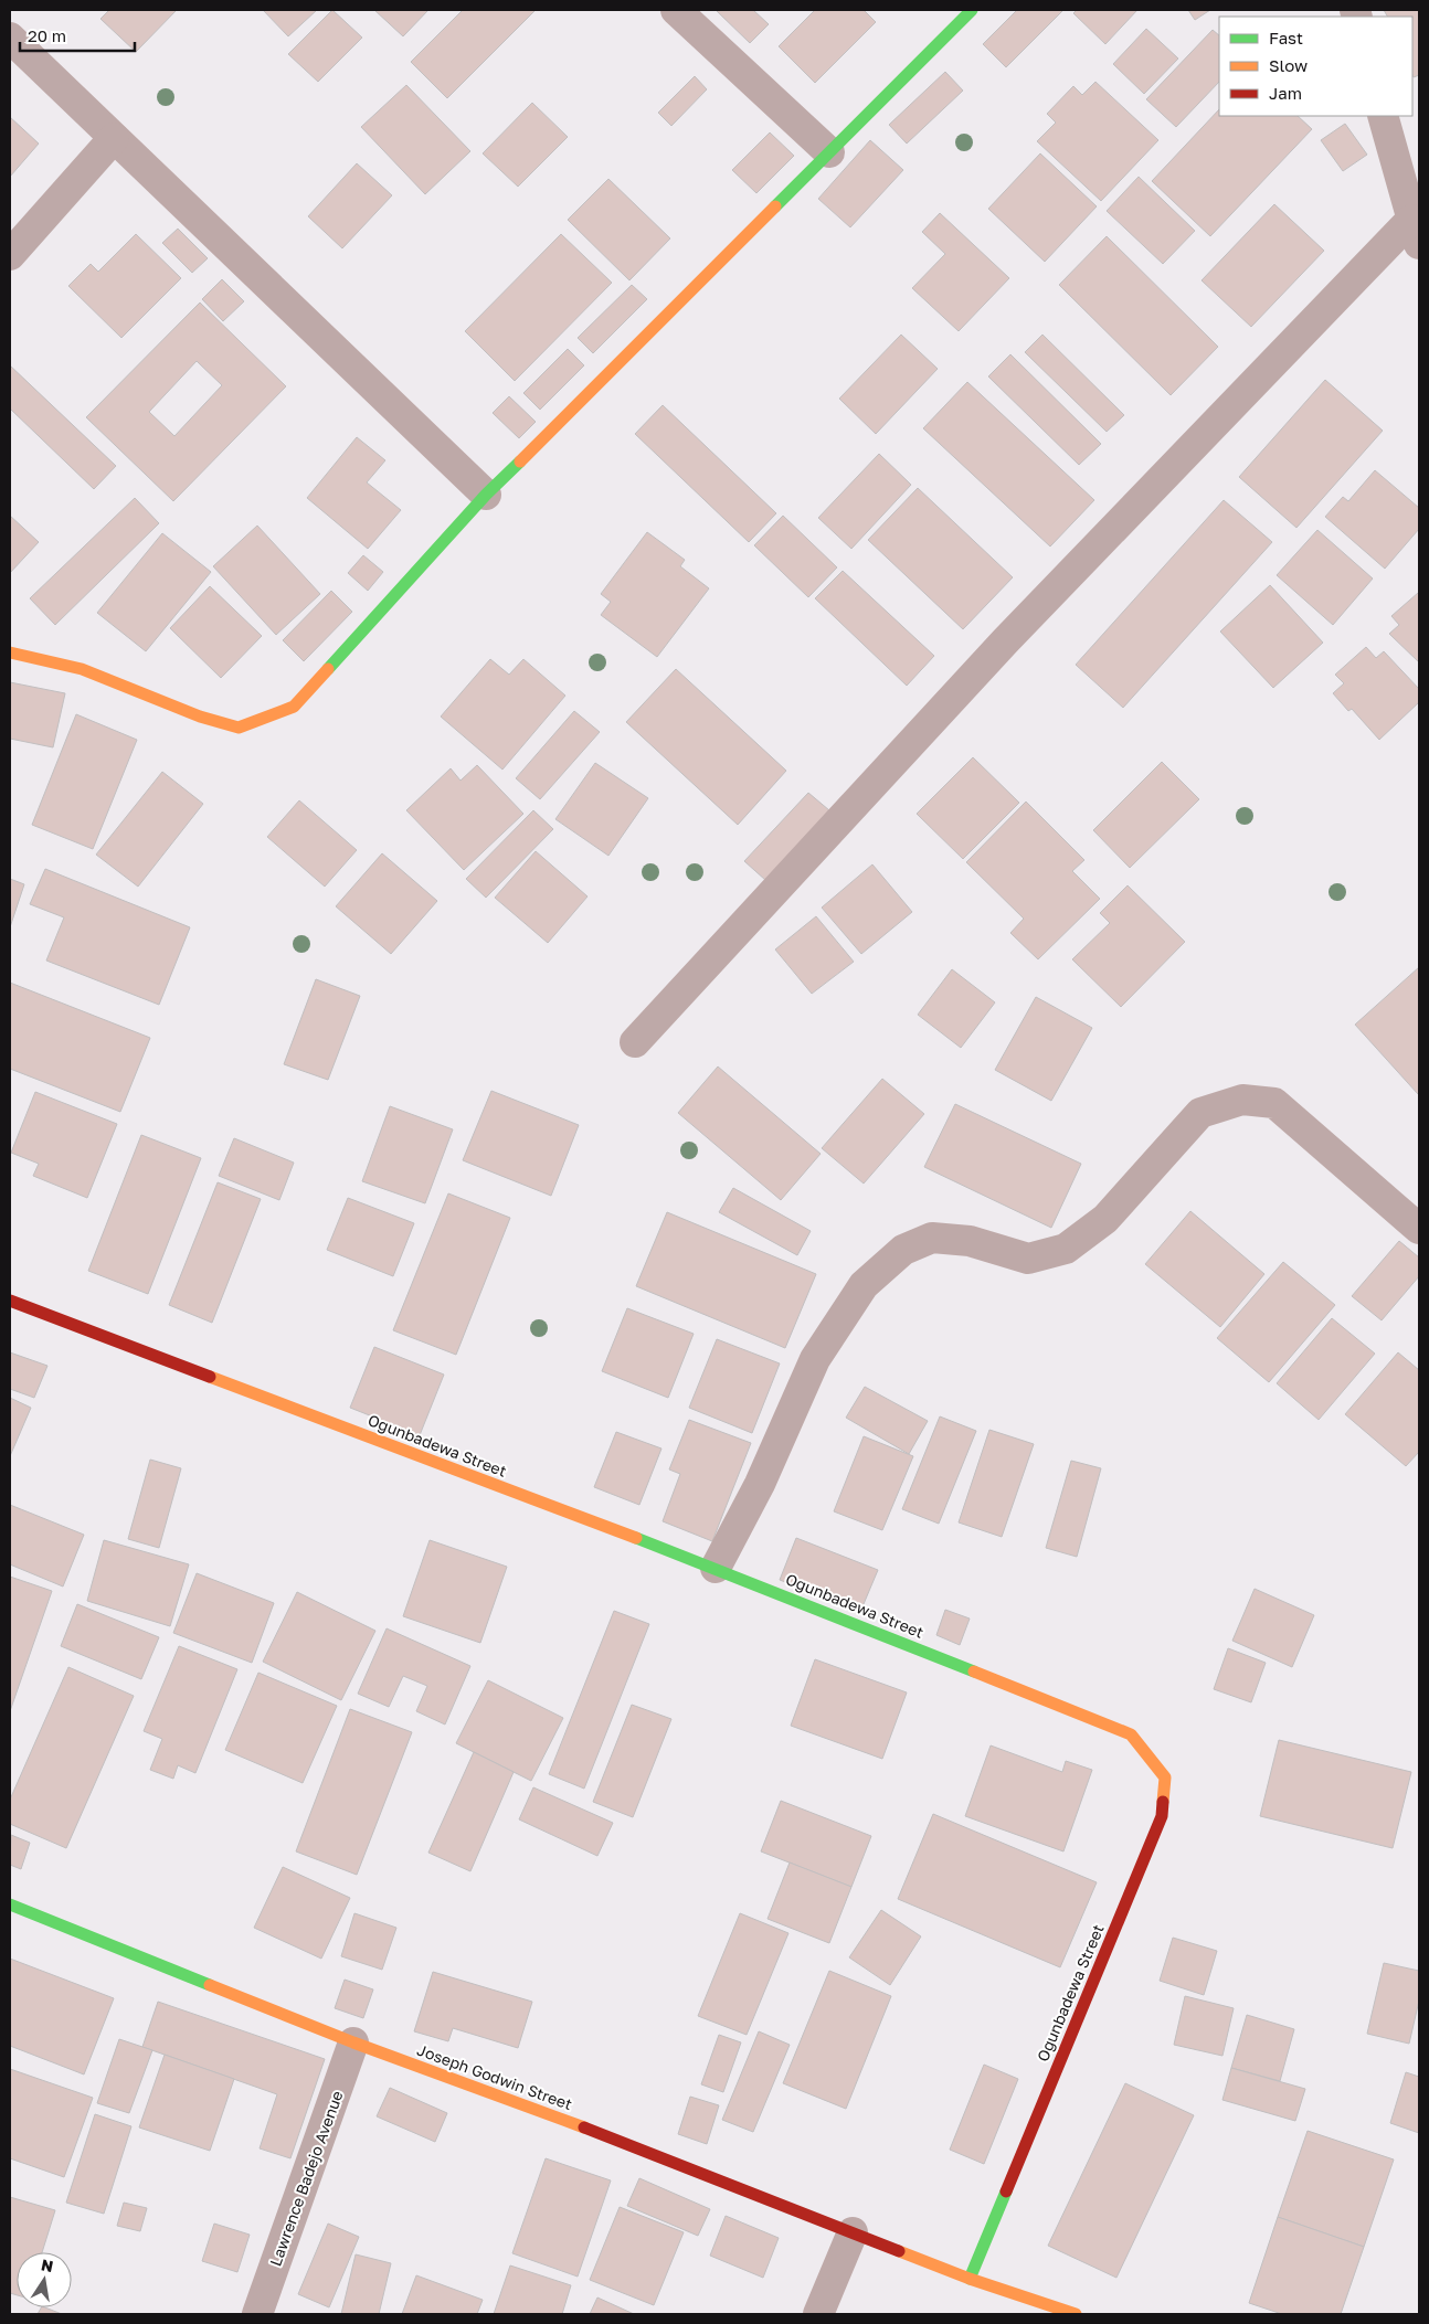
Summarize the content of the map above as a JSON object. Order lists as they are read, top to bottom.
{
  "streets": {
    "street": ["Ogunbadewa Street", "Joseph Godwin Street", "Lawrence Badejo Avenue"]
  },
  "crossings": [
    ["Ogunbadewa Street", "Joseph Godwin Street"],
    ["Joseph Godwin Street", "Lawrence Badejo Avenue"]
  ],
  "legend": ["Fast", "Slow", "Jam"],
  "scale_bar": "20 m",
  "north": "top"
}
